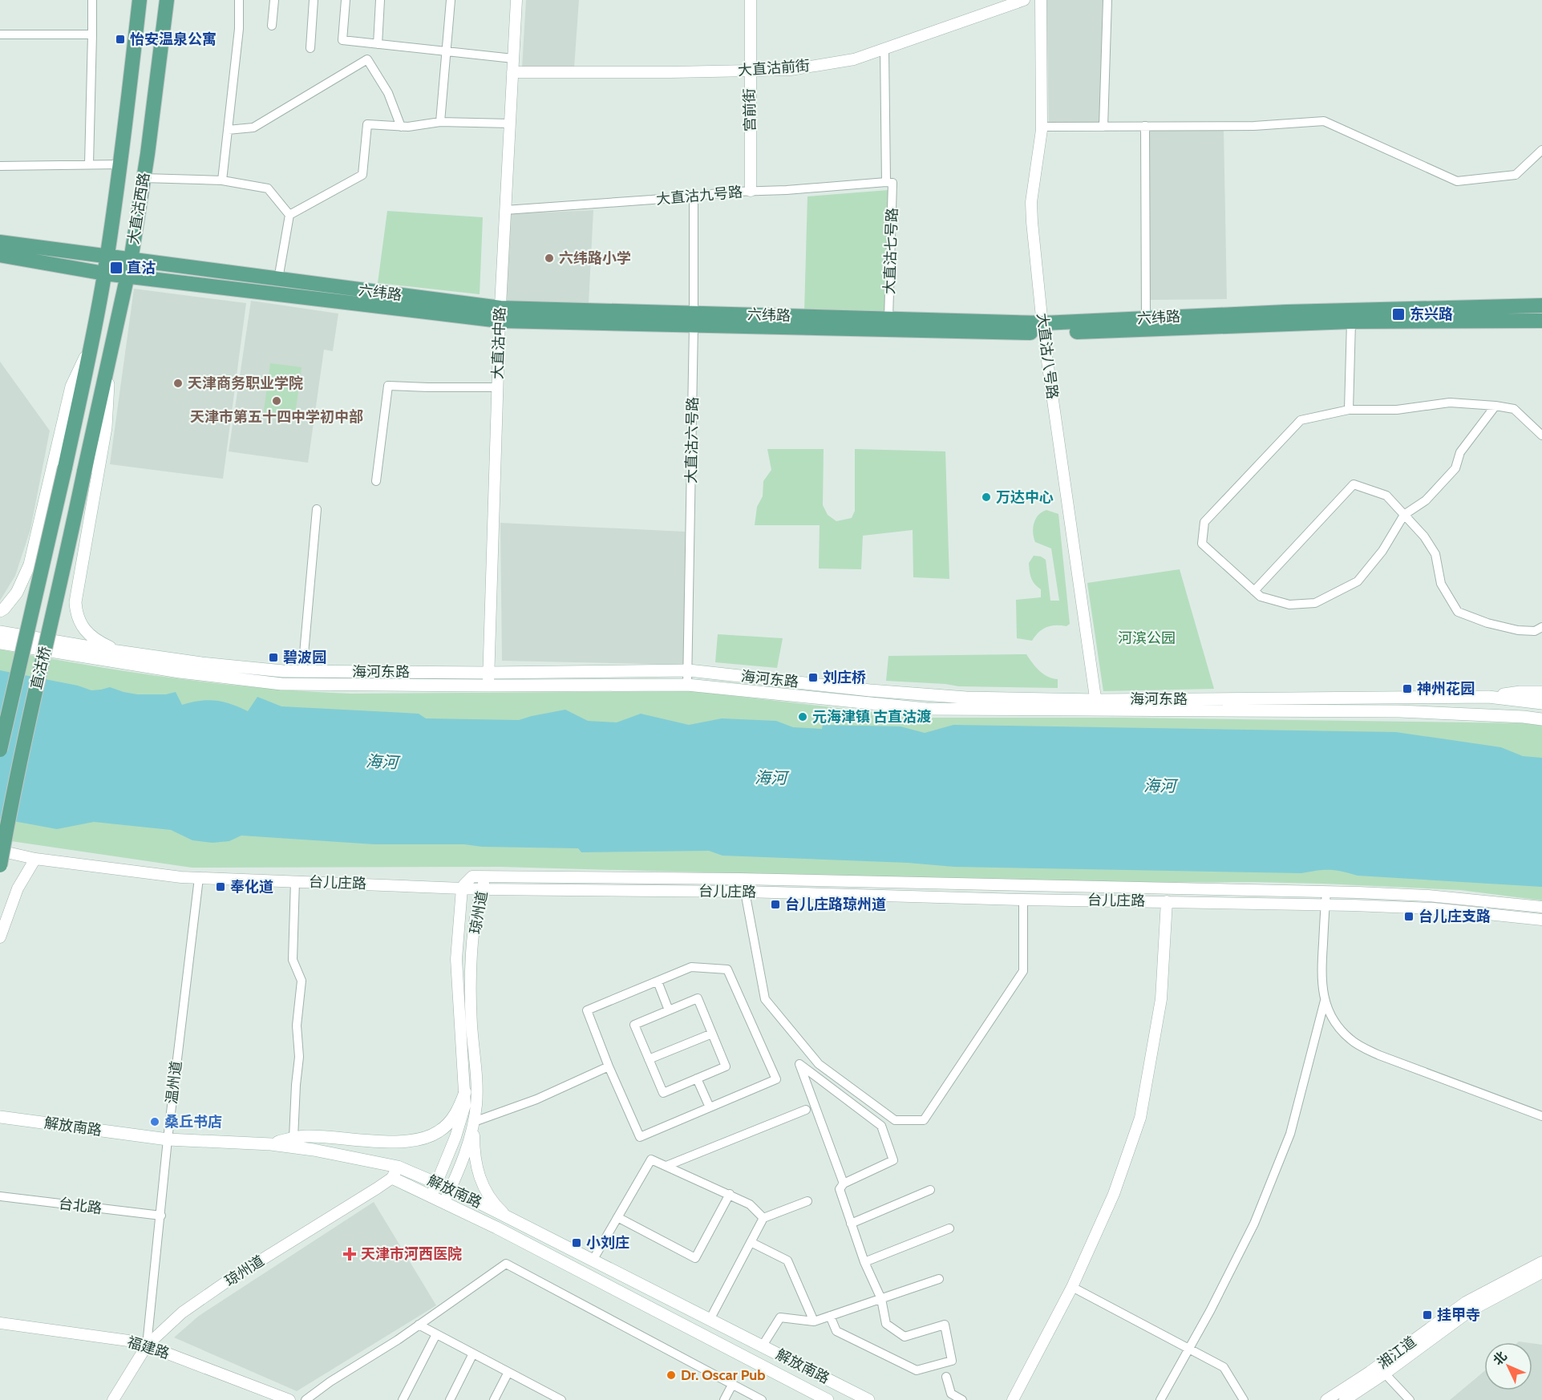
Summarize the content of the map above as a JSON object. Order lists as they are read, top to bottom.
{
  "streets": {
    "main road": [
      "大直沽西路",
      "六纬路",
      "直沽桥",
      "海河东路",
      "解放南路"
    ],
    "street": [
      "大直沽前街",
      "宫前街",
      "大直沽九号路",
      "大直沽七号路",
      "大直沽中路",
      "大直沽八号路",
      "大直沽六号路",
      "台儿庄路",
      "琼州道",
      "温州道",
      "台北路",
      "福建路",
      "湘江道"
    ]
  },
  "crossings": [
    ["大直沽前街", "宫前街"],
    ["大直沽前街", "大直沽七号路"],
    ["大直沽前街", "大直沽中路"],
    ["宫前街", "大直沽九号路"],
    ["大直沽九号路", "大直沽七号路"],
    ["大直沽九号路", "大直沽中路"],
    ["大直沽九号路", "大直沽六号路"],
    ["大直沽西路", "六纬路"],
    ["大直沽西路", "直沽桥"],
    ["大直沽七号路", "六纬路"],
    ["六纬路", "大直沽中路"],
    ["六纬路", "大直沽八号路"],
    ["六纬路", "大直沽六号路"],
    ["大直沽中路", "海河东路"],
    ["大直沽八号路", "海河东路"],
    ["大直沽六号路", "海河东路"],
    ["台儿庄路", "琼州道"],
    ["台儿庄路", "温州道"],
    ["琼州道", "温州道"],
    ["琼州道", "解放南路"],
    ["琼州道", "福建路"],
    ["温州道", "解放南路"],
    ["温州道", "台北路"],
    ["温州道", "福建路"]
  ],
  "water": ["海河"],
  "parks": ["河滨公园"],
  "places": {
    "transit": [
      "怡安温泉公寓",
      "直沽",
      "东兴路",
      "碧波园",
      "刘庄桥",
      "神州花园",
      "奉化道",
      "台儿庄路琼州道",
      "台儿庄支路",
      "小刘庄",
      "挂甲寺"
    ],
    "other": [
      "六纬路小学",
      "天津商务职业学院",
      "天津市第五十四中学初中部",
      "万达中心",
      "元海津镇 古直沽渡",
      "桑丘书店",
      "Dr. Oscar Pub"
    ],
    "health": ["天津市河西医院"]
  },
  "north": "top left"
}
